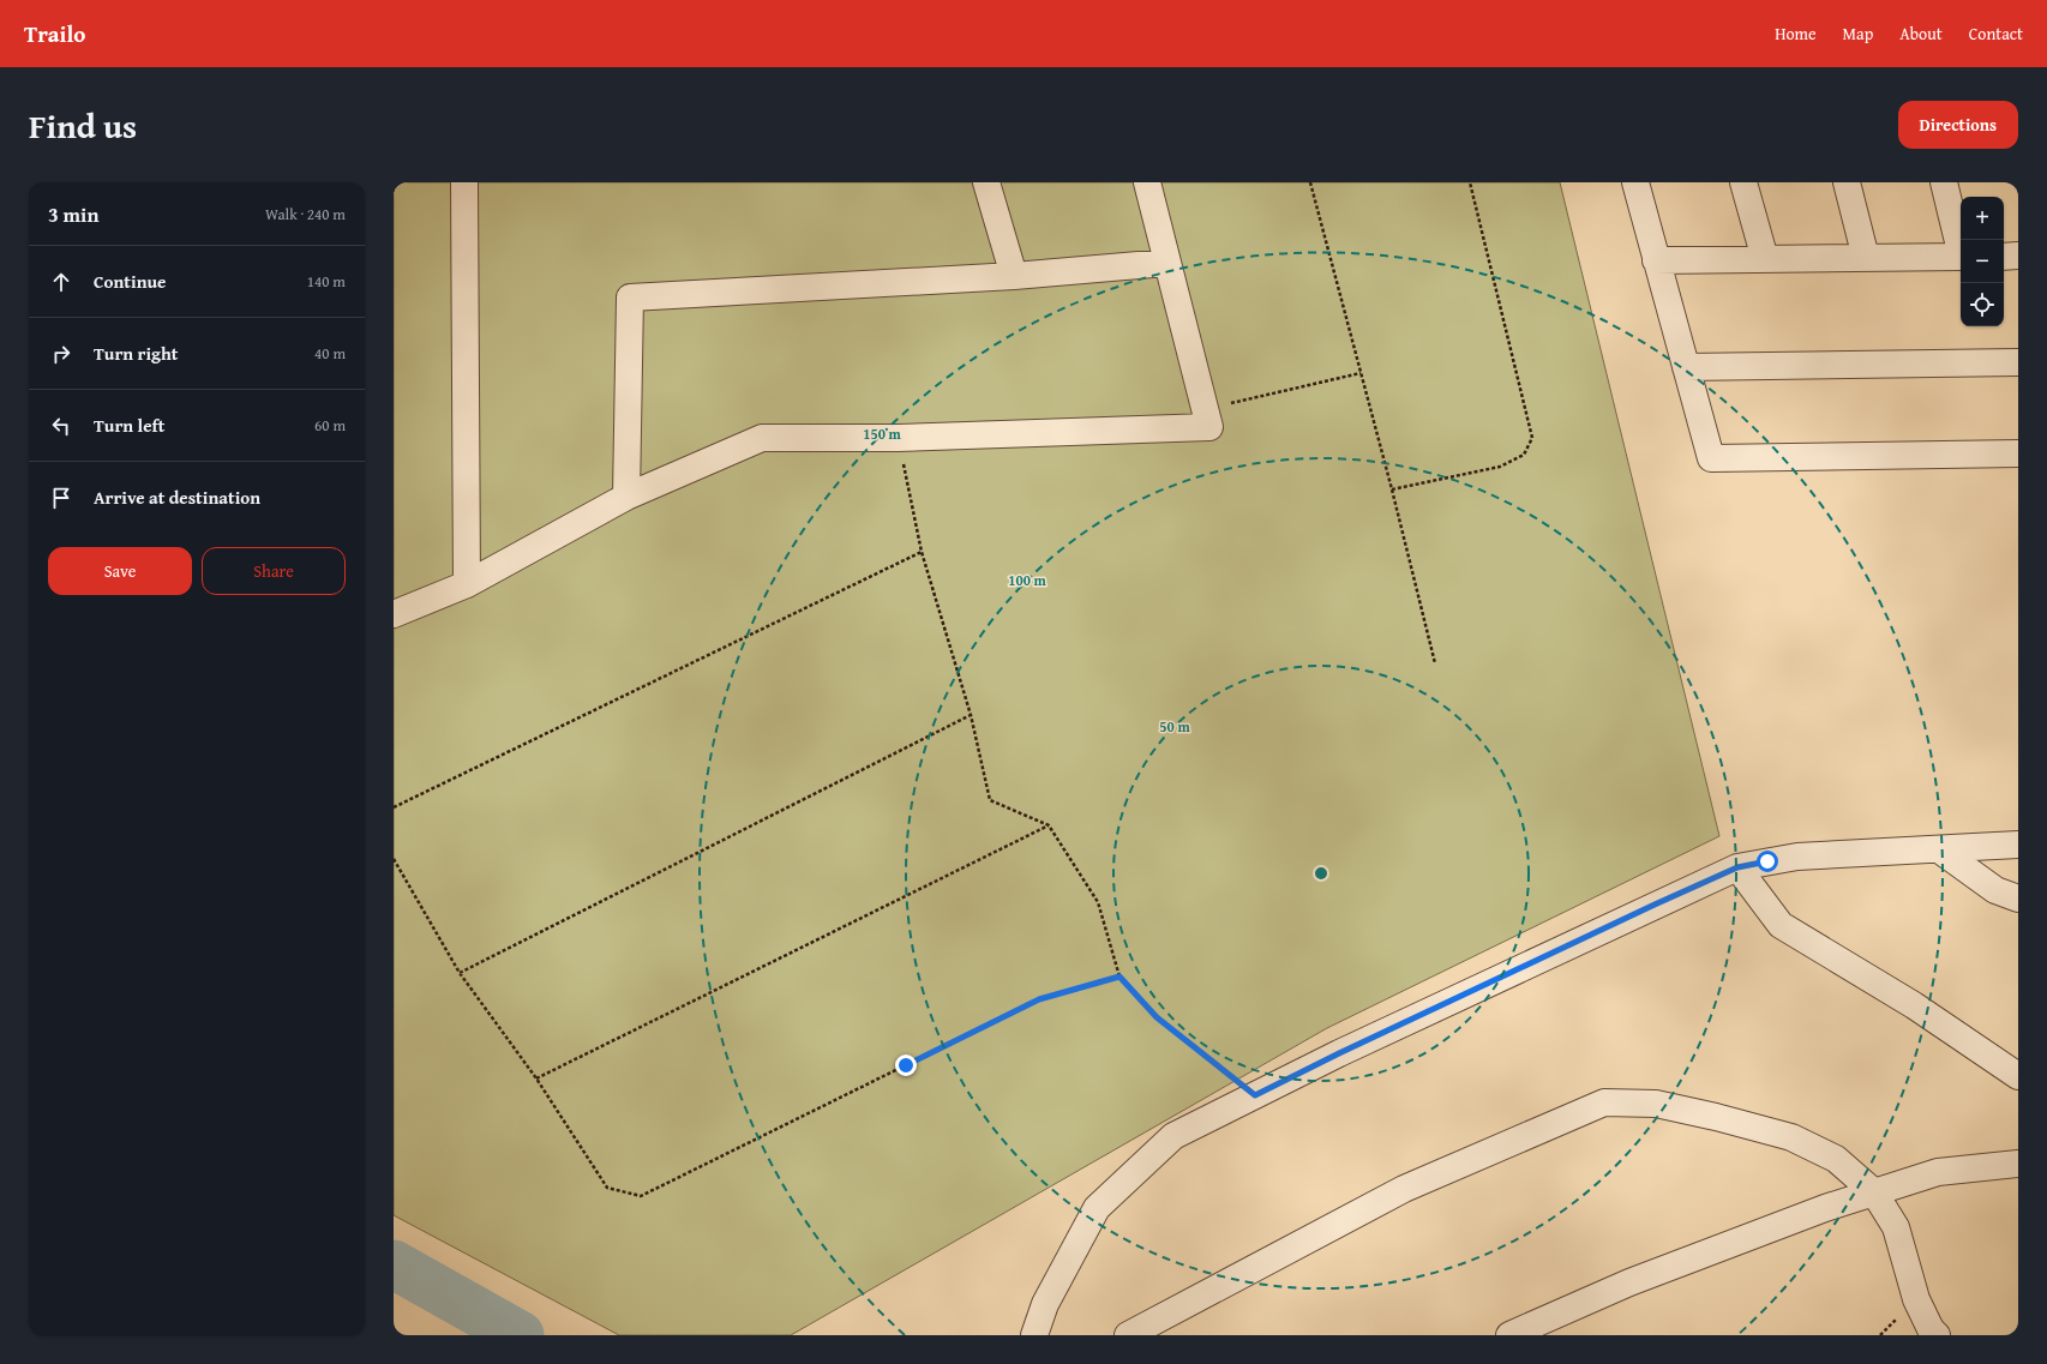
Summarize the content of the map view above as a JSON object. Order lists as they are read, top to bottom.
{
  "page": {
    "header": "Trailo",
    "nav": [
      "Home",
      "Map",
      "About",
      "Contact"
    ],
    "title": "Find us",
    "buttons": [
      "Directions",
      ["Save", "Share"]
    ],
    "heading": ["3 min", "Walk · 240 m"],
    "map_buttons": ["+", "−"],
    "list": [
      ["Continue", "140 m"],
      ["Turn right", "40 m"],
      ["Turn left", "60 m"],
      "Arrive at destination"
    ]
  },
  "rings": ["150 m", "100 m", "50 m"]
}
